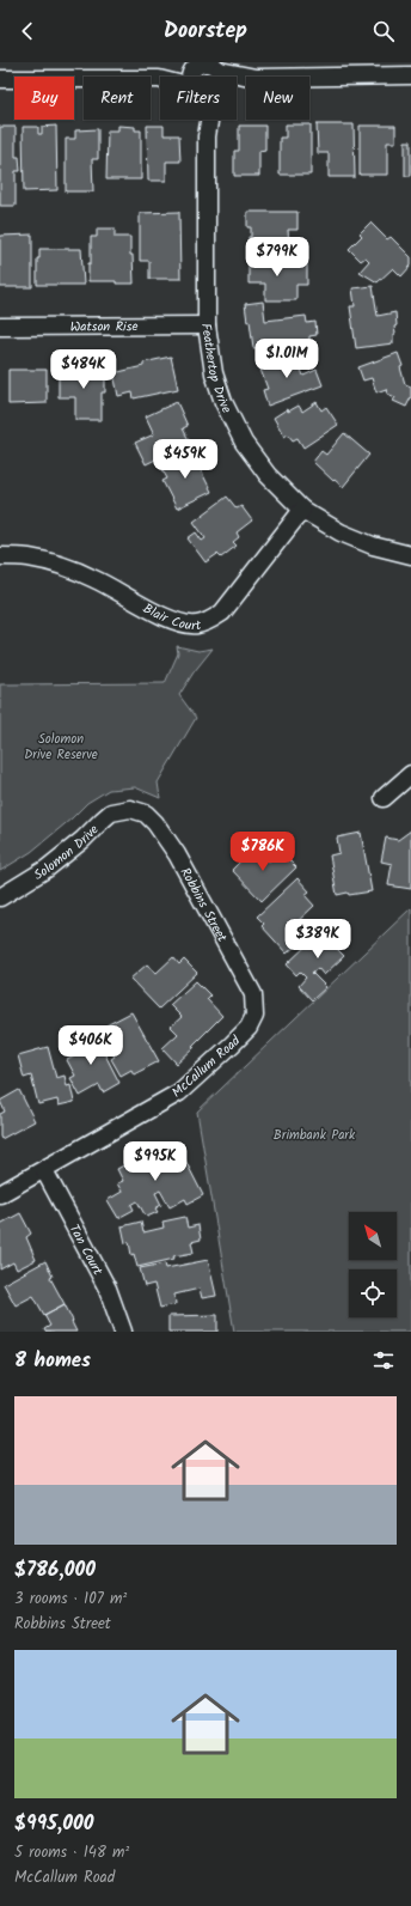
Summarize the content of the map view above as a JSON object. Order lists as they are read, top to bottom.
{
  "streets": {
    "street": [
      "Watson Rise",
      "Feathertop Drive",
      "Blair Court",
      "Solomon Drive",
      "Robbins Street",
      "McCallum Road",
      "Tan Court"
    ]
  },
  "crossings": [
    ["Watson Rise", "Feathertop Drive"],
    ["Feathertop Drive", "Blair Court"],
    ["Solomon Drive", "Robbins Street"],
    ["Robbins Street", "McCallum Road"],
    ["McCallum Road", "Tan Court"]
  ],
  "parks": ["Solomon Drive Reserve", "Brimbank Park"],
  "north": "top left",
  "page": {
    "header": "Doorstep",
    "chip": [
      "Buy",
      "Rent",
      "Filters",
      "New"
    ],
    "price": [
      "$799K",
      "$1.01M",
      "$484K",
      "$459K",
      "$786K",
      "$389K",
      "$406K",
      "$995K"
    ],
    "heading": "8 homes",
    "list": [
      {
        "name": "$786,000",
        "note": "3 rooms · 107 m² · Robbins Street"
      },
      {
        "name": "$995,000",
        "note": "5 rooms · 148 m² · McCallum Road"
      }
    ]
  }
}
